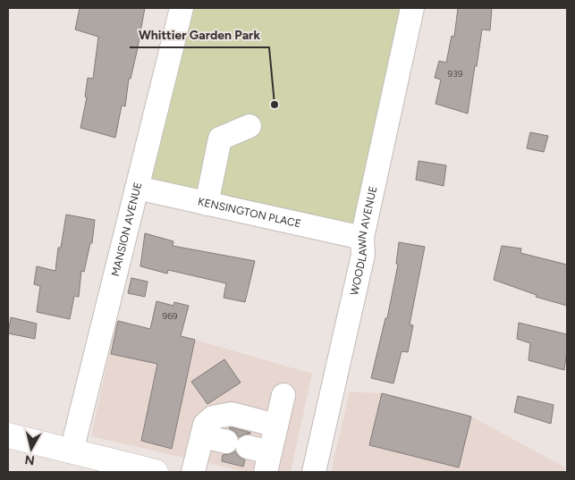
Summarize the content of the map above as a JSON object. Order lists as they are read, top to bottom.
{
  "streets": {
    "street": ["KENSINGTON PLACE", "MANSION AVENUE", "WOODLAWN AVENUE"]
  },
  "crossings": [
    ["KENSINGTON PLACE", "MANSION AVENUE"],
    ["KENSINGTON PLACE", "WOODLAWN AVENUE"]
  ],
  "places": ["Whittier Garden Park"],
  "house_numbers": ["939", "969"],
  "north": "bottom"
}
